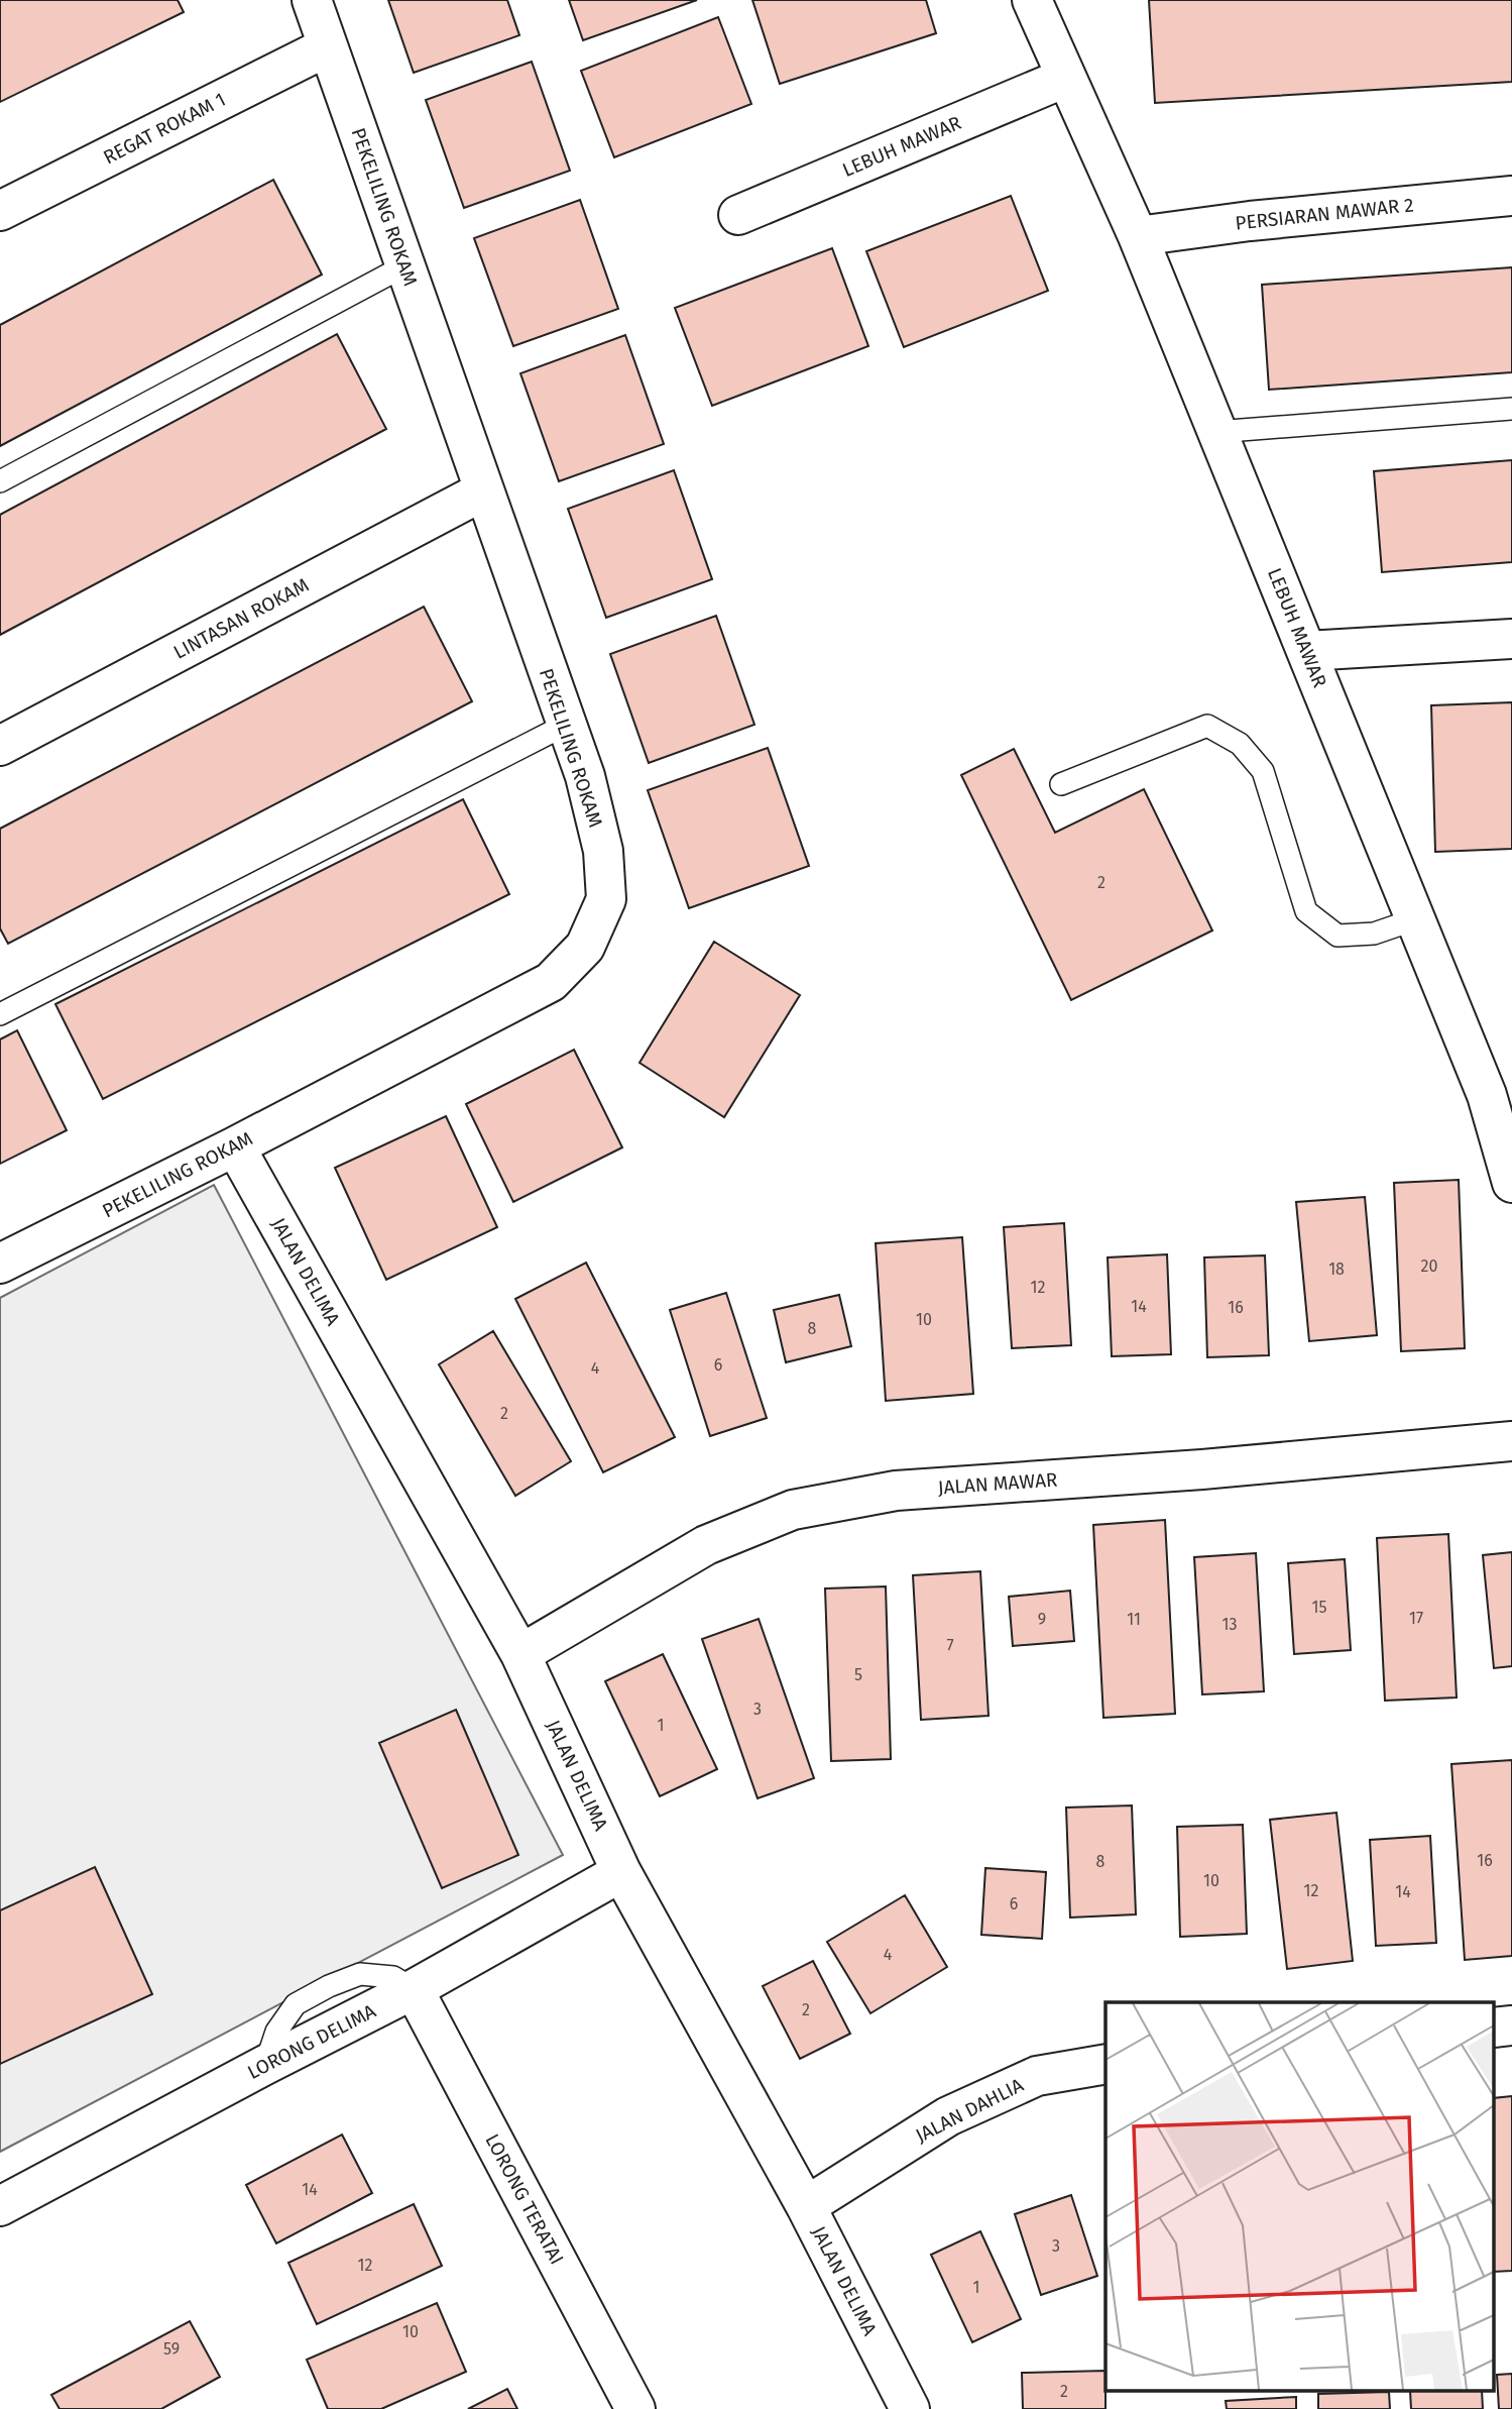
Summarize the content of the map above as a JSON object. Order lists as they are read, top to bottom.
{
  "streets": {
    "street": [
      "REGAT ROKAM 1",
      "LEBUH MAWAR",
      "PEKELILING ROKAM",
      "PERSIARAN MAWAR 2",
      "LINTASAN ROKAM",
      "JALAN DELIMA",
      "JALAN MAWAR",
      "LORONG DELIMA",
      "JALAN DAHLIA",
      "LORONG TERATAI"
    ]
  },
  "crossings": [
    ["REGAT ROKAM 1", "PEKELILING ROKAM"],
    ["LEBUH MAWAR", "PERSIARAN MAWAR 2"],
    ["PEKELILING ROKAM", "LINTASAN ROKAM"],
    ["PEKELILING ROKAM", "JALAN DELIMA"],
    ["JALAN DELIMA", "JALAN MAWAR"],
    ["JALAN DELIMA", "LORONG DELIMA"],
    ["JALAN DELIMA", "JALAN DAHLIA"],
    ["LORONG DELIMA", "LORONG TERATAI"]
  ],
  "house_numbers": [
    "2",
    "20",
    "18",
    "12",
    "14",
    "16",
    "10",
    "8",
    "6",
    "4",
    "2",
    "15",
    "17",
    "9",
    "11",
    "13",
    "7",
    "5",
    "3",
    "1",
    "16",
    "8",
    "10",
    "12",
    "14",
    "6",
    "4",
    "2",
    "14",
    "3",
    "12",
    "1",
    "10",
    "59",
    "2"
  ]
}
